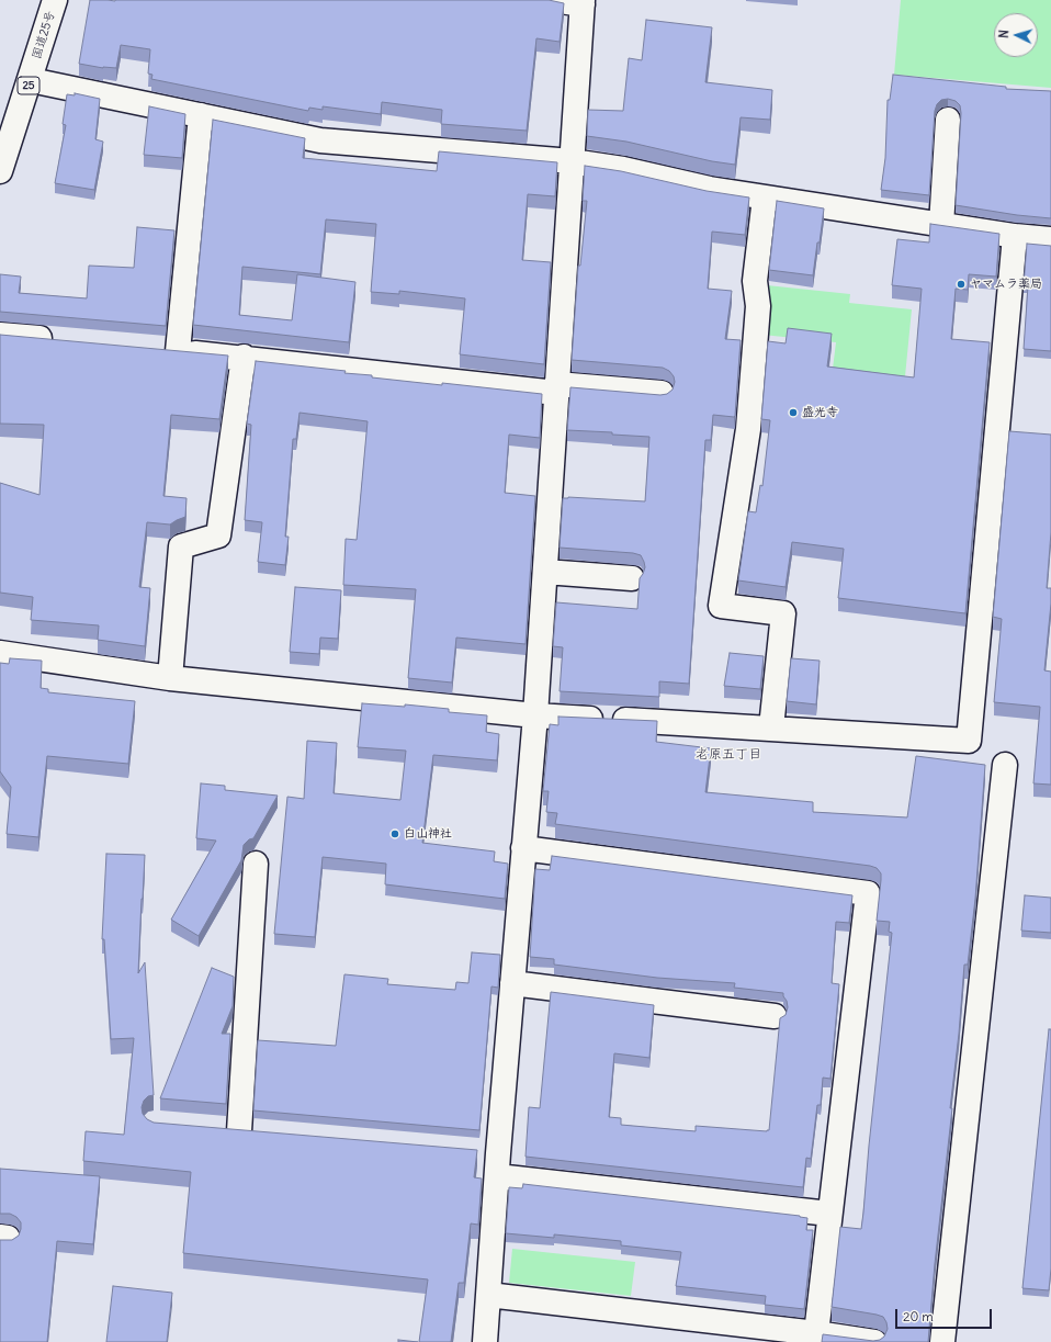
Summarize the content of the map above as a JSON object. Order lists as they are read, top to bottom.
{
  "streets": {
    "main road": ["国道25号", "25"]
  },
  "districts": ["老原五丁目"],
  "places": ["ヤマムラ薬局", "盛光寺", "白山神社"],
  "scale_bar": "20 m",
  "north": "left"
}
